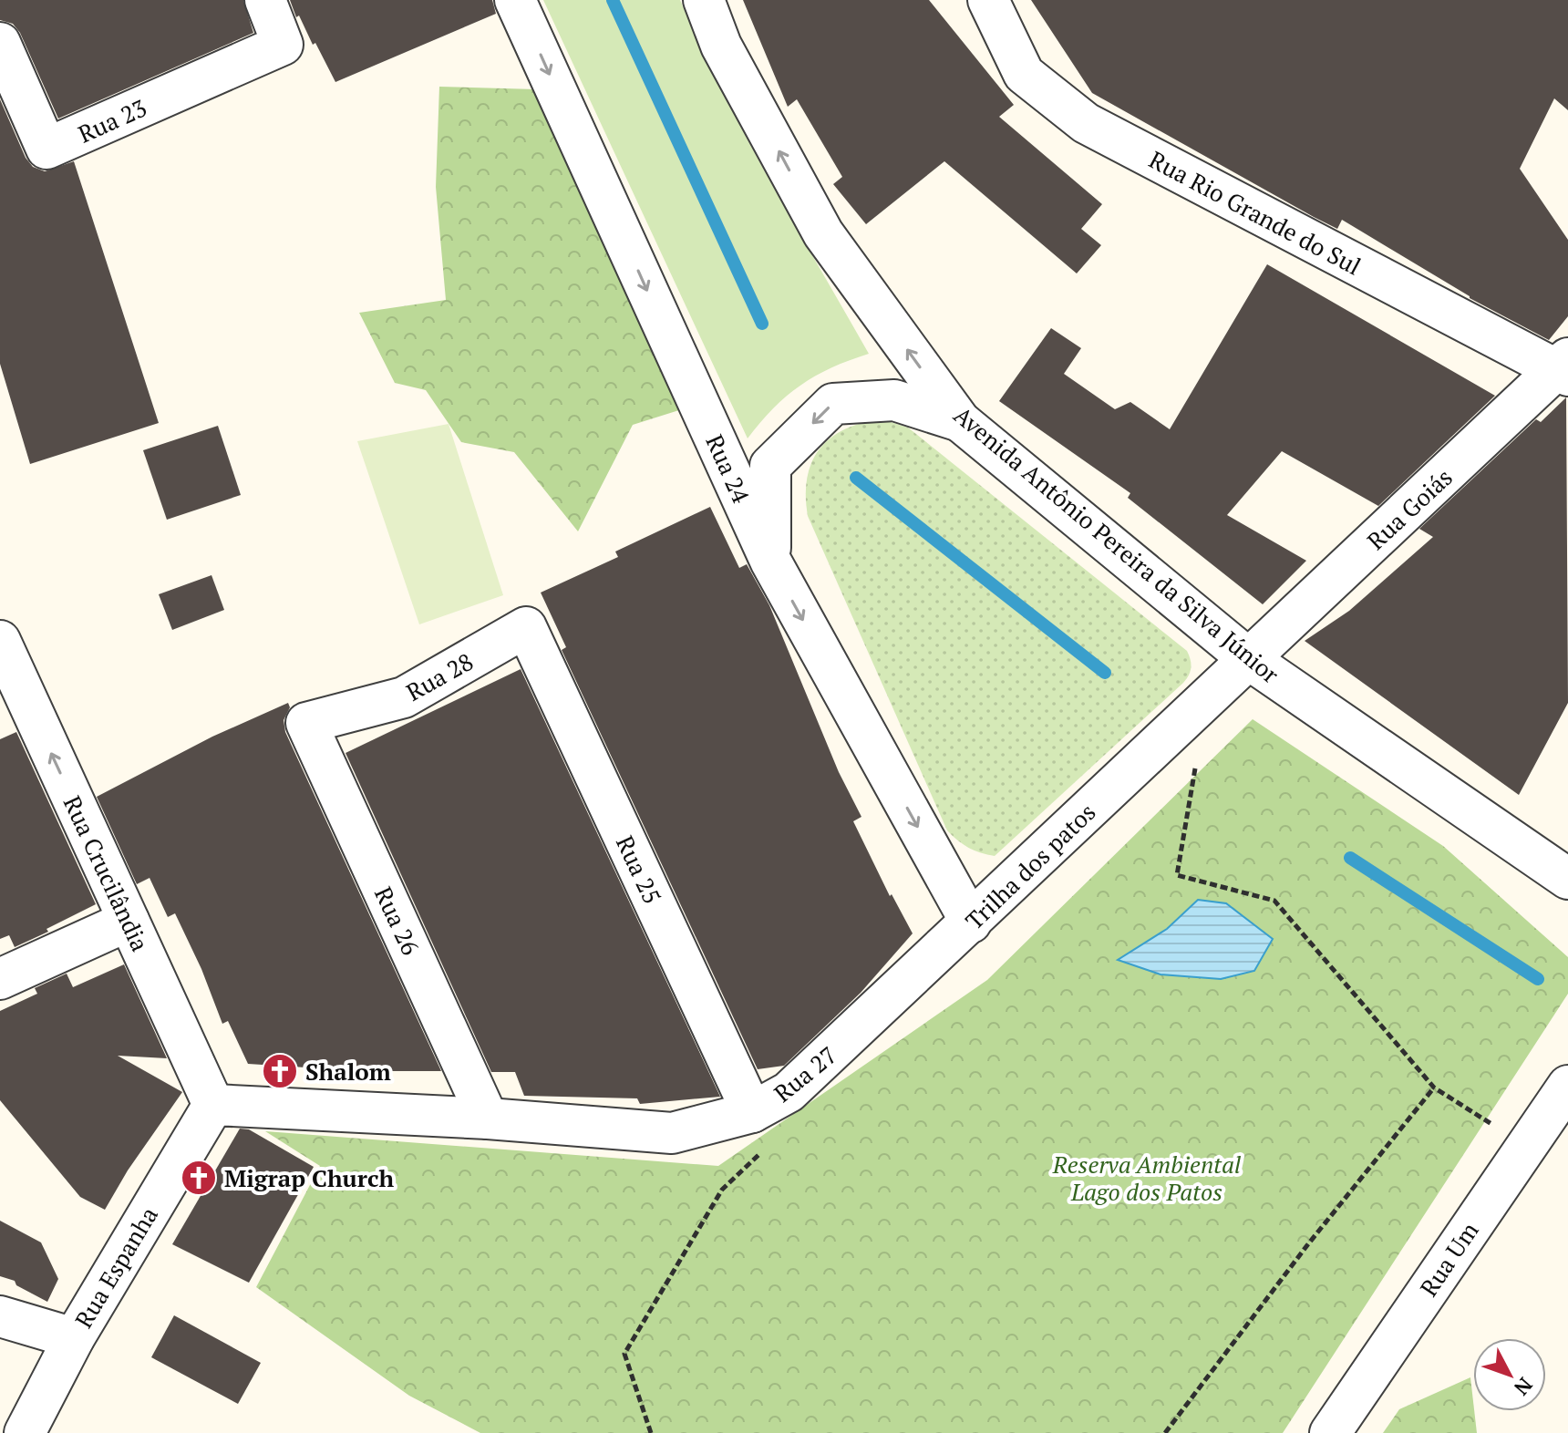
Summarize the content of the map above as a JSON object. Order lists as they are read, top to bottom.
{
  "streets": {
    "street": [
      "Rua 23",
      "Rua Rio Grande do Sul",
      "Rua 24",
      "Rua Goiás",
      "Avenida Antônio Pereira da Silva Júnior",
      "Rua 28",
      "Rua 25",
      "Rua Crucilândia",
      "Rua 26",
      "Rua 27",
      "Rua Um",
      "Rua Espanha"
    ]
  },
  "crossings": [
    ["Rua Rio Grande do Sul", "Rua Goiás"],
    ["Rua 24", "Rua 27"],
    ["Rua Goiás", "Avenida Antônio Pereira da Silva Júnior"],
    ["Rua Goiás", "Rua 27"],
    ["Avenida Antônio Pereira da Silva Júnior", "Rua 27"],
    ["Rua 28", "Rua 25"],
    ["Rua 28", "Rua 26"],
    ["Rua 25", "Rua 27"],
    ["Rua Crucilândia", "Rua 27"],
    ["Rua Crucilândia", "Rua Espanha"],
    ["Rua 26", "Rua 27"],
    ["Rua 27", "Rua Espanha"]
  ],
  "one_way": ["Rua 24", "Avenida Antônio Pereira da Silva Júnior", "Rua Crucilândia"],
  "parks": ["Reserva Ambiental Lago dos Patos"],
  "places": {
    "church": ["Shalom", "Migrap Church"]
  },
  "north": "bottom right"
}
